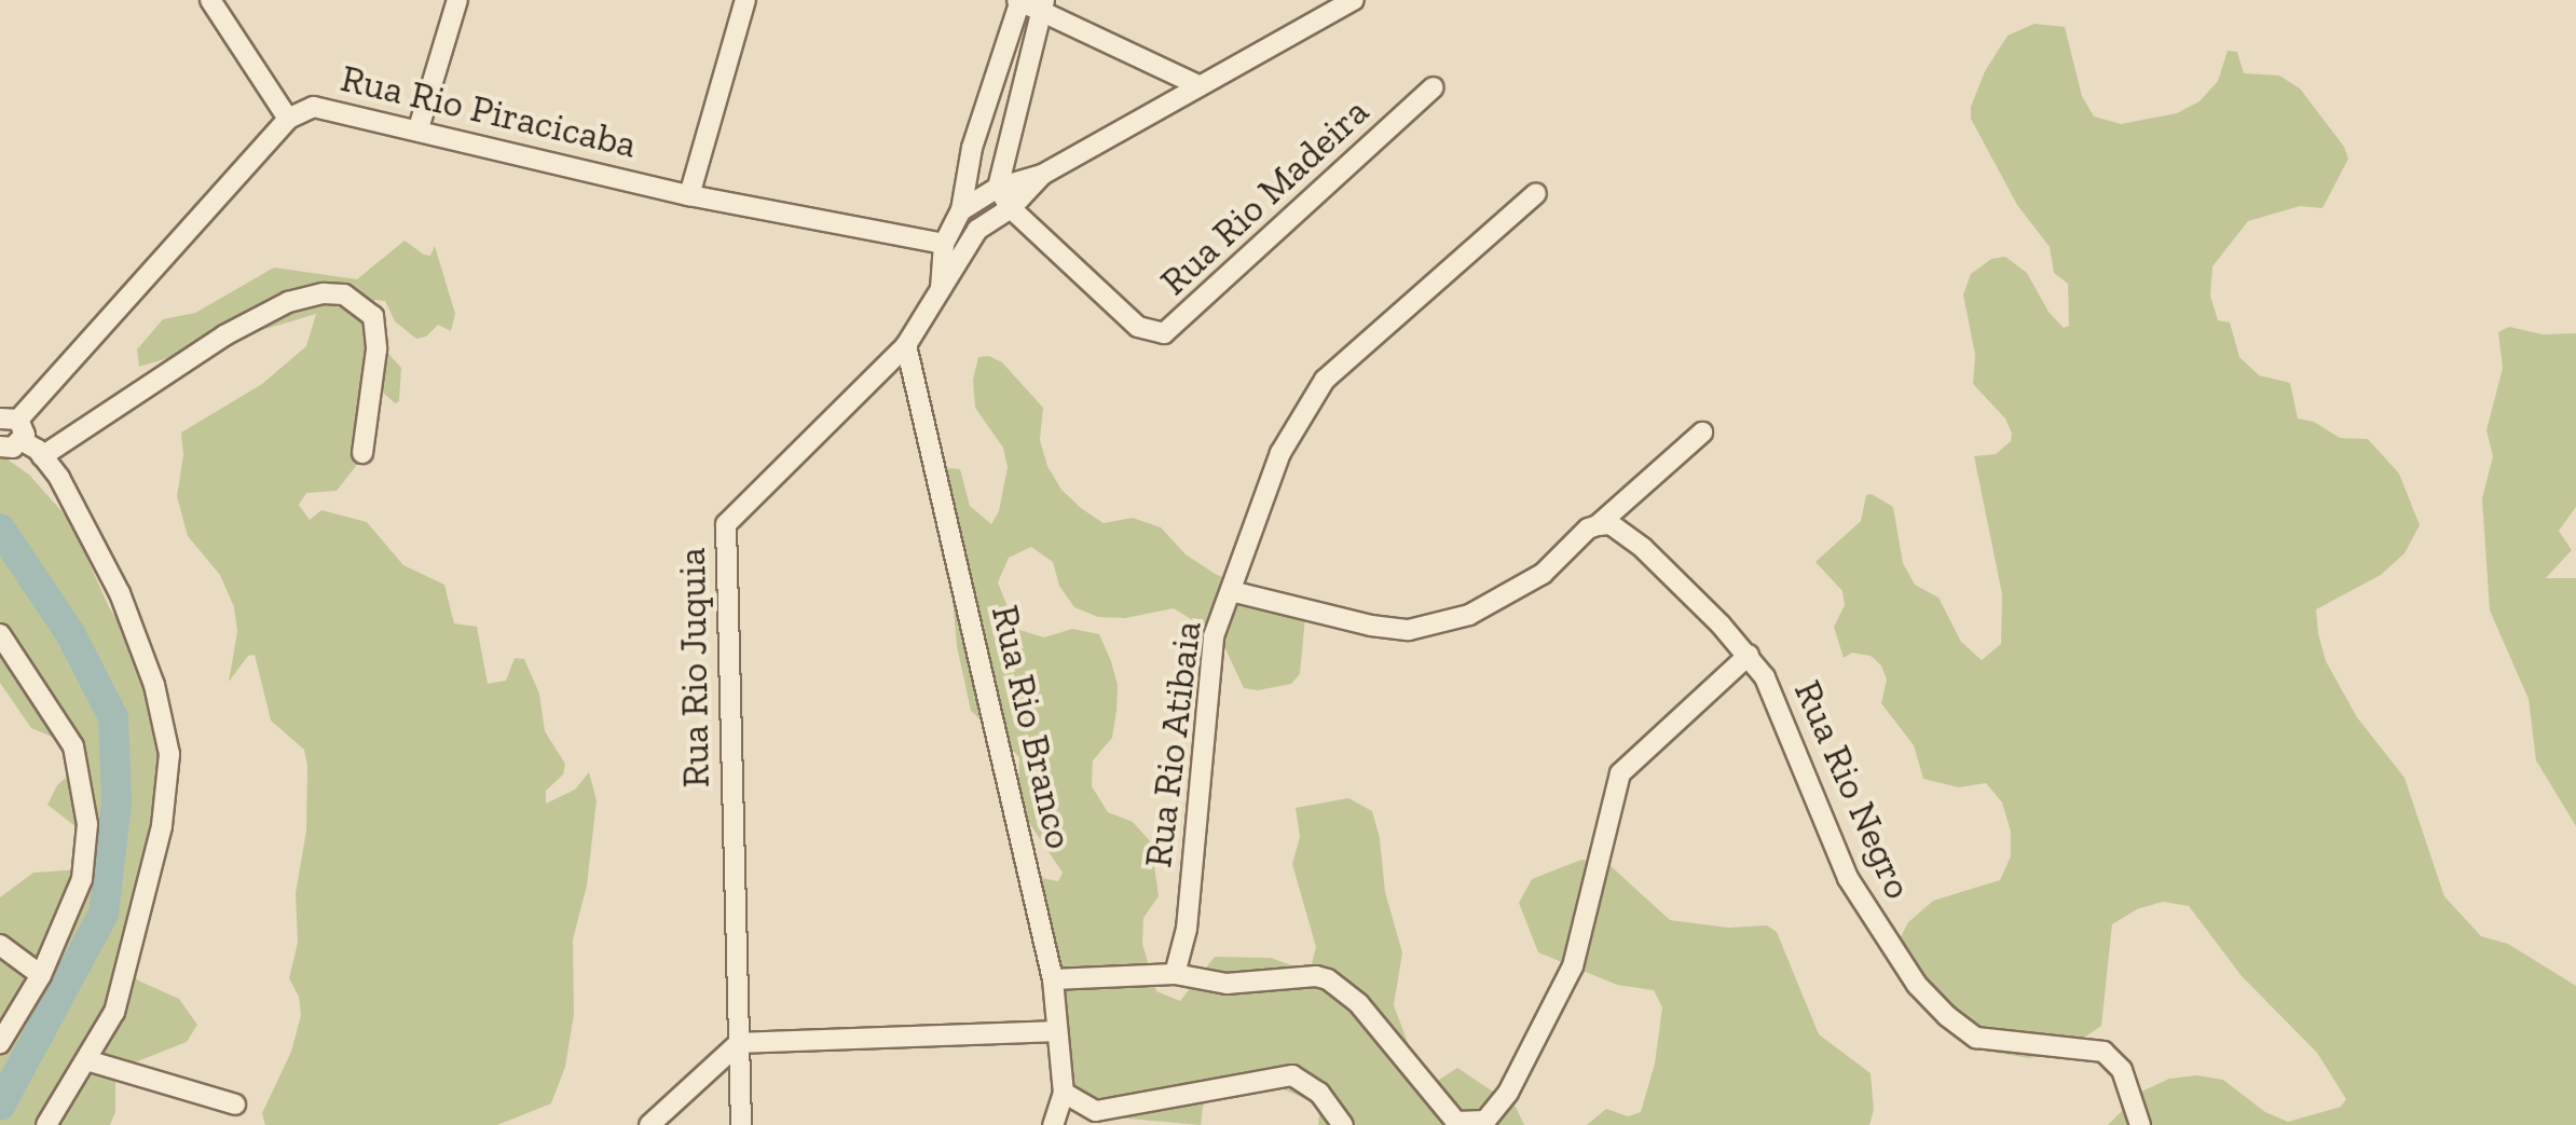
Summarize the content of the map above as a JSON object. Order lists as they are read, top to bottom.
{
  "streets": {
    "street": [
      "Rua Rio Piracicaba",
      "Rua Rio Madeira",
      "Rua Rio Juquia",
      "Rua Rio Branco",
      "Rua Rio Atibaia",
      "Rua Rio Negro"
    ]
  },
  "crossings": [
    ["Rua Rio Piracicaba", "Rua Rio Juquia"],
    ["Rua Rio Juquia", "Rua Rio Branco"]
  ]
}
